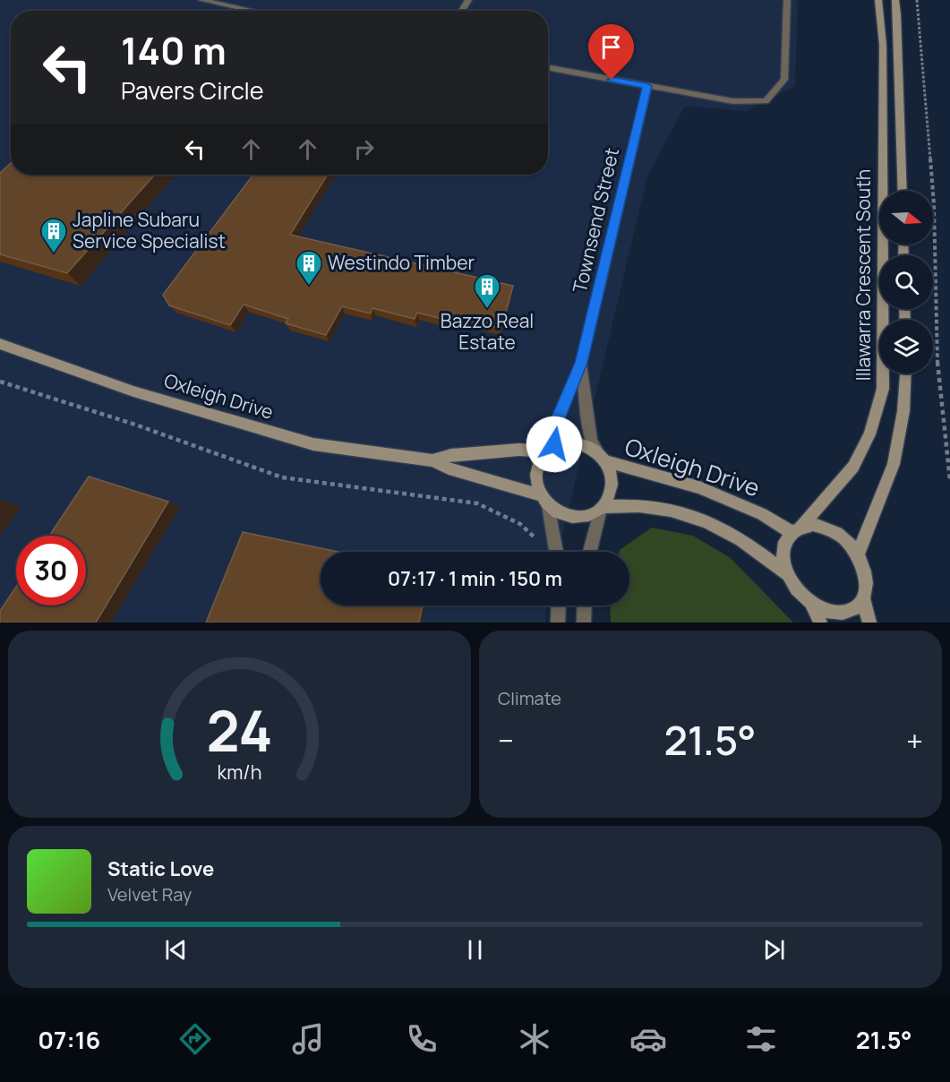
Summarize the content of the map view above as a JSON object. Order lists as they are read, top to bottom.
{
  "streets": {
    "street": ["Townsend Street", "Illawarra Crescent South", "Oxleigh Drive"]
  },
  "crossings": [
    ["Townsend Street", "Oxleigh Drive"],
    ["Illawarra Crescent South", "Oxleigh Drive"]
  ],
  "places": {
    "building": ["Japline Subaru Service Specialist", "Westindo Timber", "Bazzo Real Estate"]
  },
  "north": "right",
  "page": {
    "turn": ["140 m", "Pavers Circle"],
    "limit": "30",
    "trip": "07:17 · 1 min · 150 m",
    "tile": "Climate",
    "heat": ["−", "21.5°", "+"],
    "song": ["Static Love", "Velvet Ray"],
    "tabs": ["07:16", "21.5°"],
    "gauge": ["24", "km/h"]
  }
}
